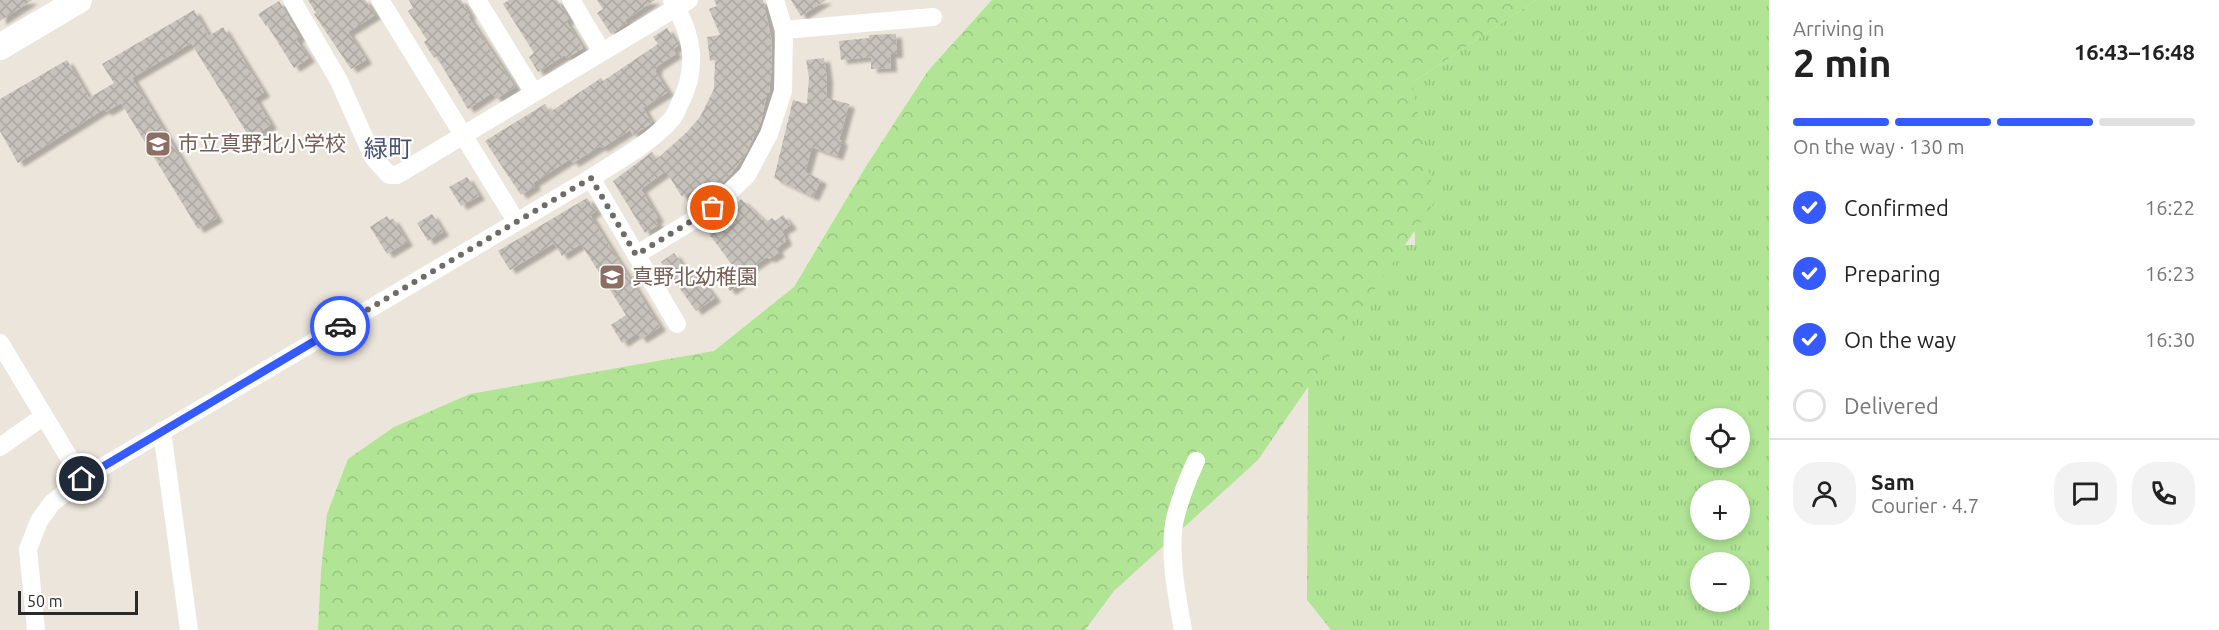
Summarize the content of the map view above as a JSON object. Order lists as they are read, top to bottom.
{
  "districts": ["緑町"],
  "places": {
    "school or university": ["市立真野北小学校", "真野北幼稚園"]
  },
  "scale_bar": "50 m",
  "page": {
    "heading": ["2 min", "Arriving in", "16:43–16:48"],
    "panel": ["Sam", "Courier · 4.7"],
    "bar": "On the way · 130 m",
    "list": [
      ["Confirmed", "16:22"],
      ["Preparing", "16:23"],
      ["On the way", "16:30"],
      "Delivered"
    ],
    "map_buttons": ["+", "−"],
    "scale": "50 m"
  }
}
